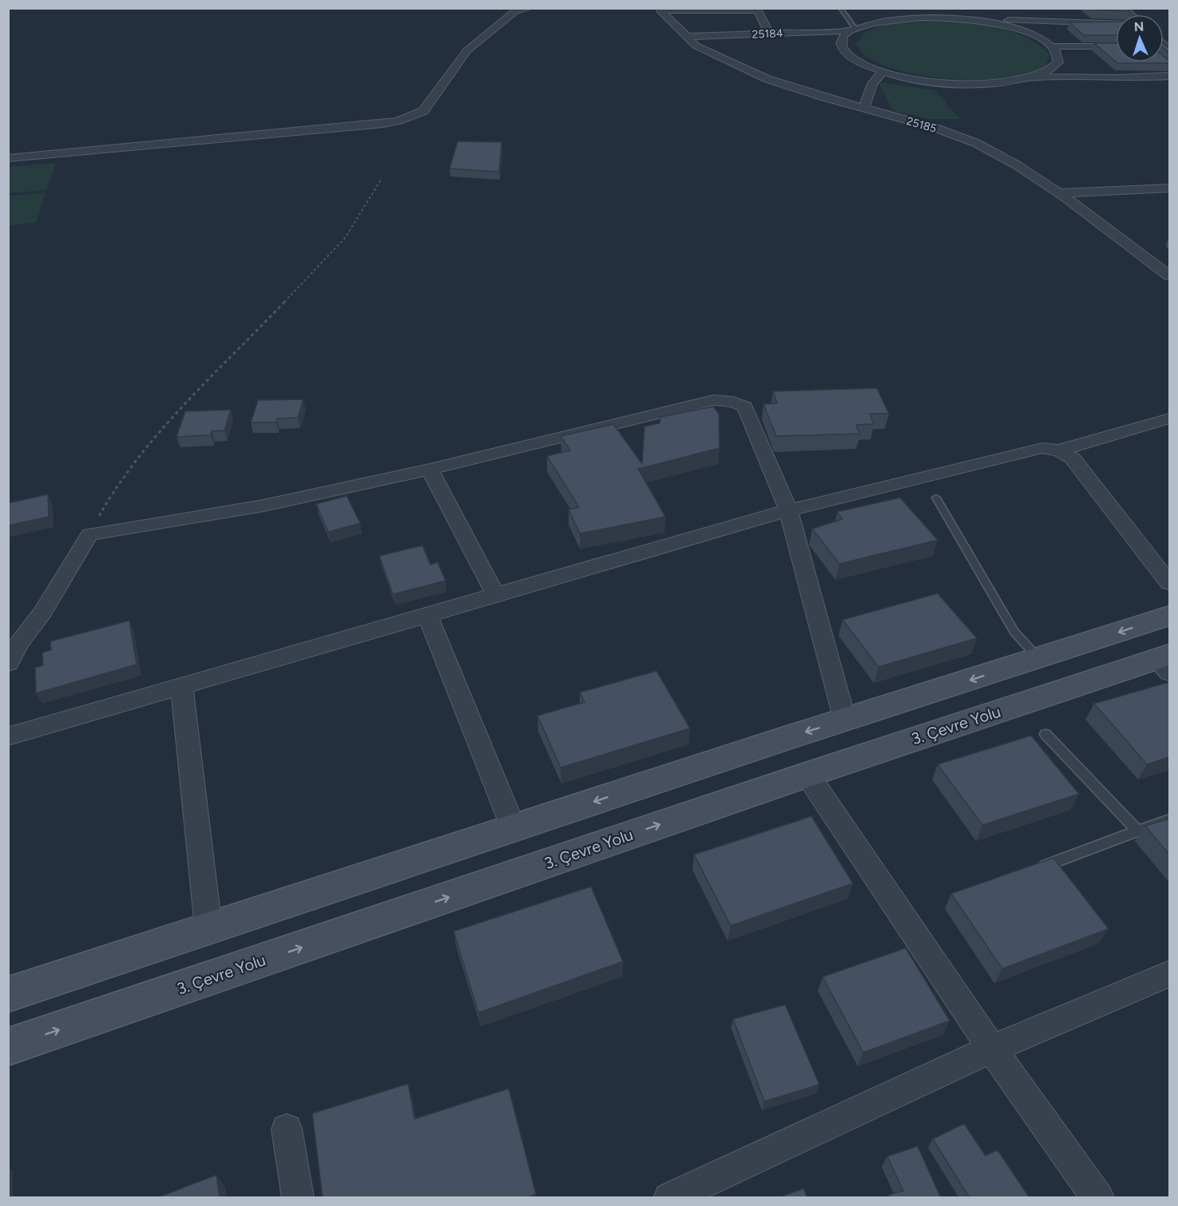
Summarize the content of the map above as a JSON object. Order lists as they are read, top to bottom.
{
  "streets": {
    "main road": ["3. Çevre Yolu"],
    "street": ["25184", "25185"]
  },
  "crossings": [
    ["25184", "25185"]
  ],
  "north": "top"
}
